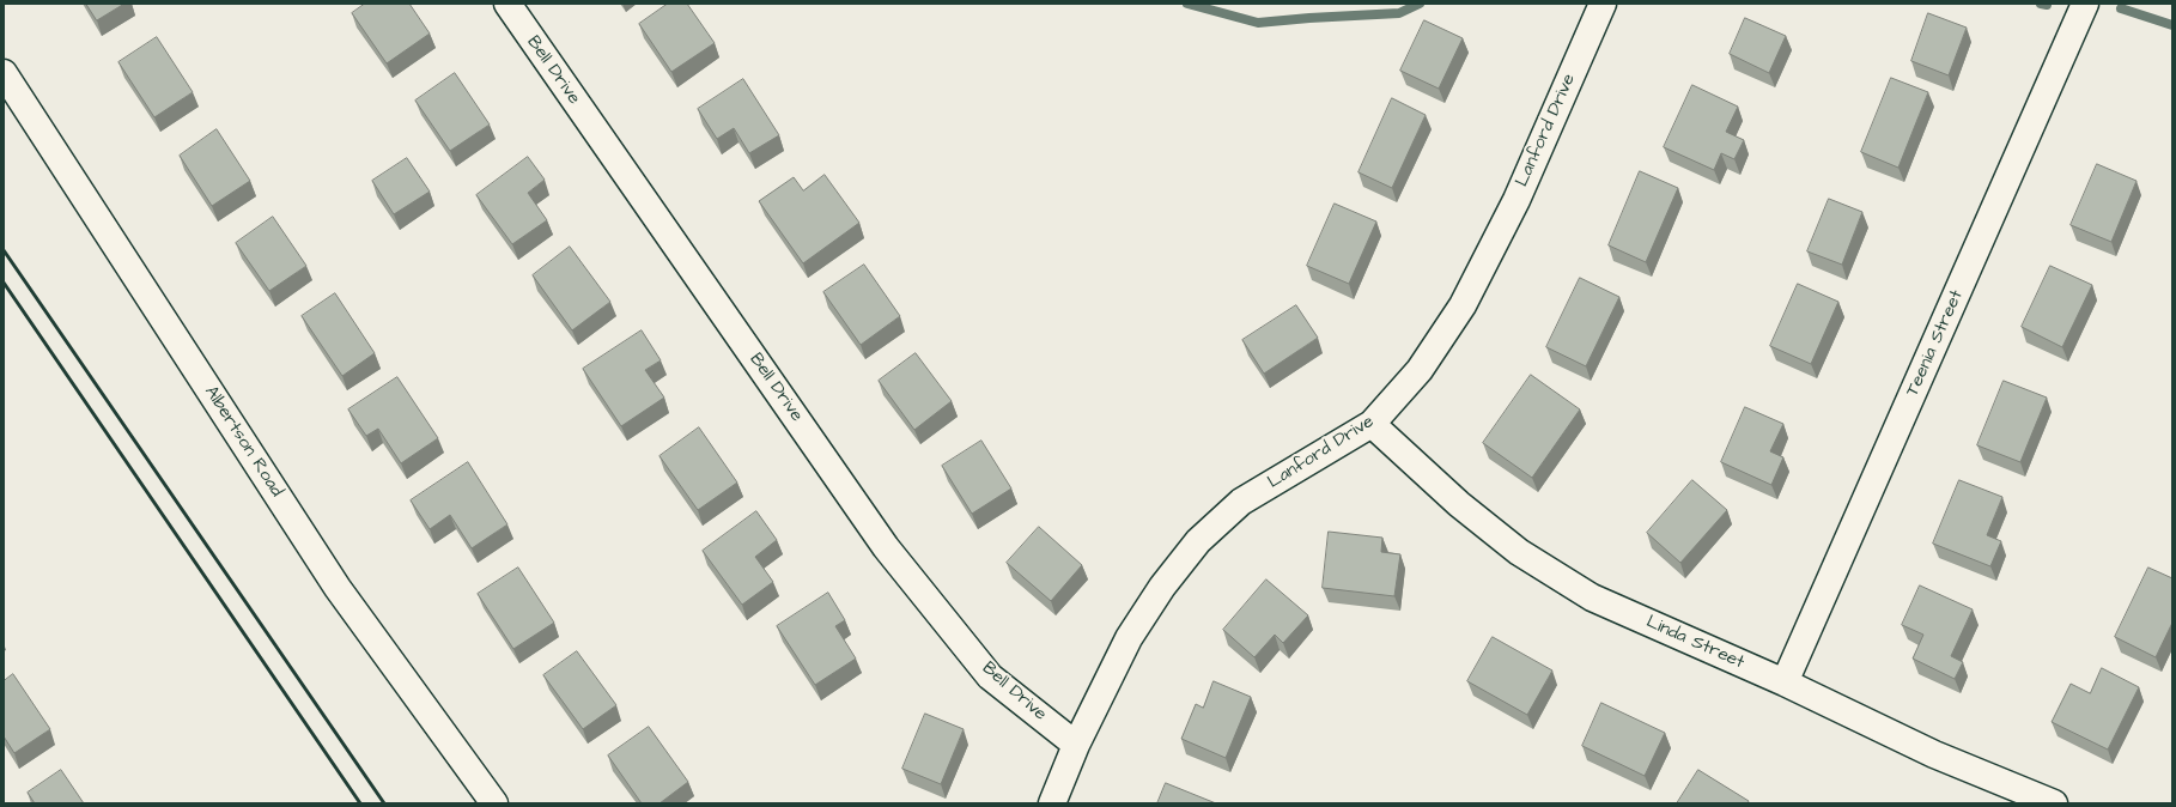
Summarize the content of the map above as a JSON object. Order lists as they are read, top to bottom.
{
  "streets": {
    "street": [
      "Bell Drive",
      "Lanford Drive",
      "Teenia Street",
      "Albertson Road",
      "Linda Street"
    ]
  },
  "crossings": [
    ["Bell Drive", "Lanford Drive"],
    ["Lanford Drive", "Linda Street"],
    ["Teenia Street", "Linda Street"]
  ]
}
